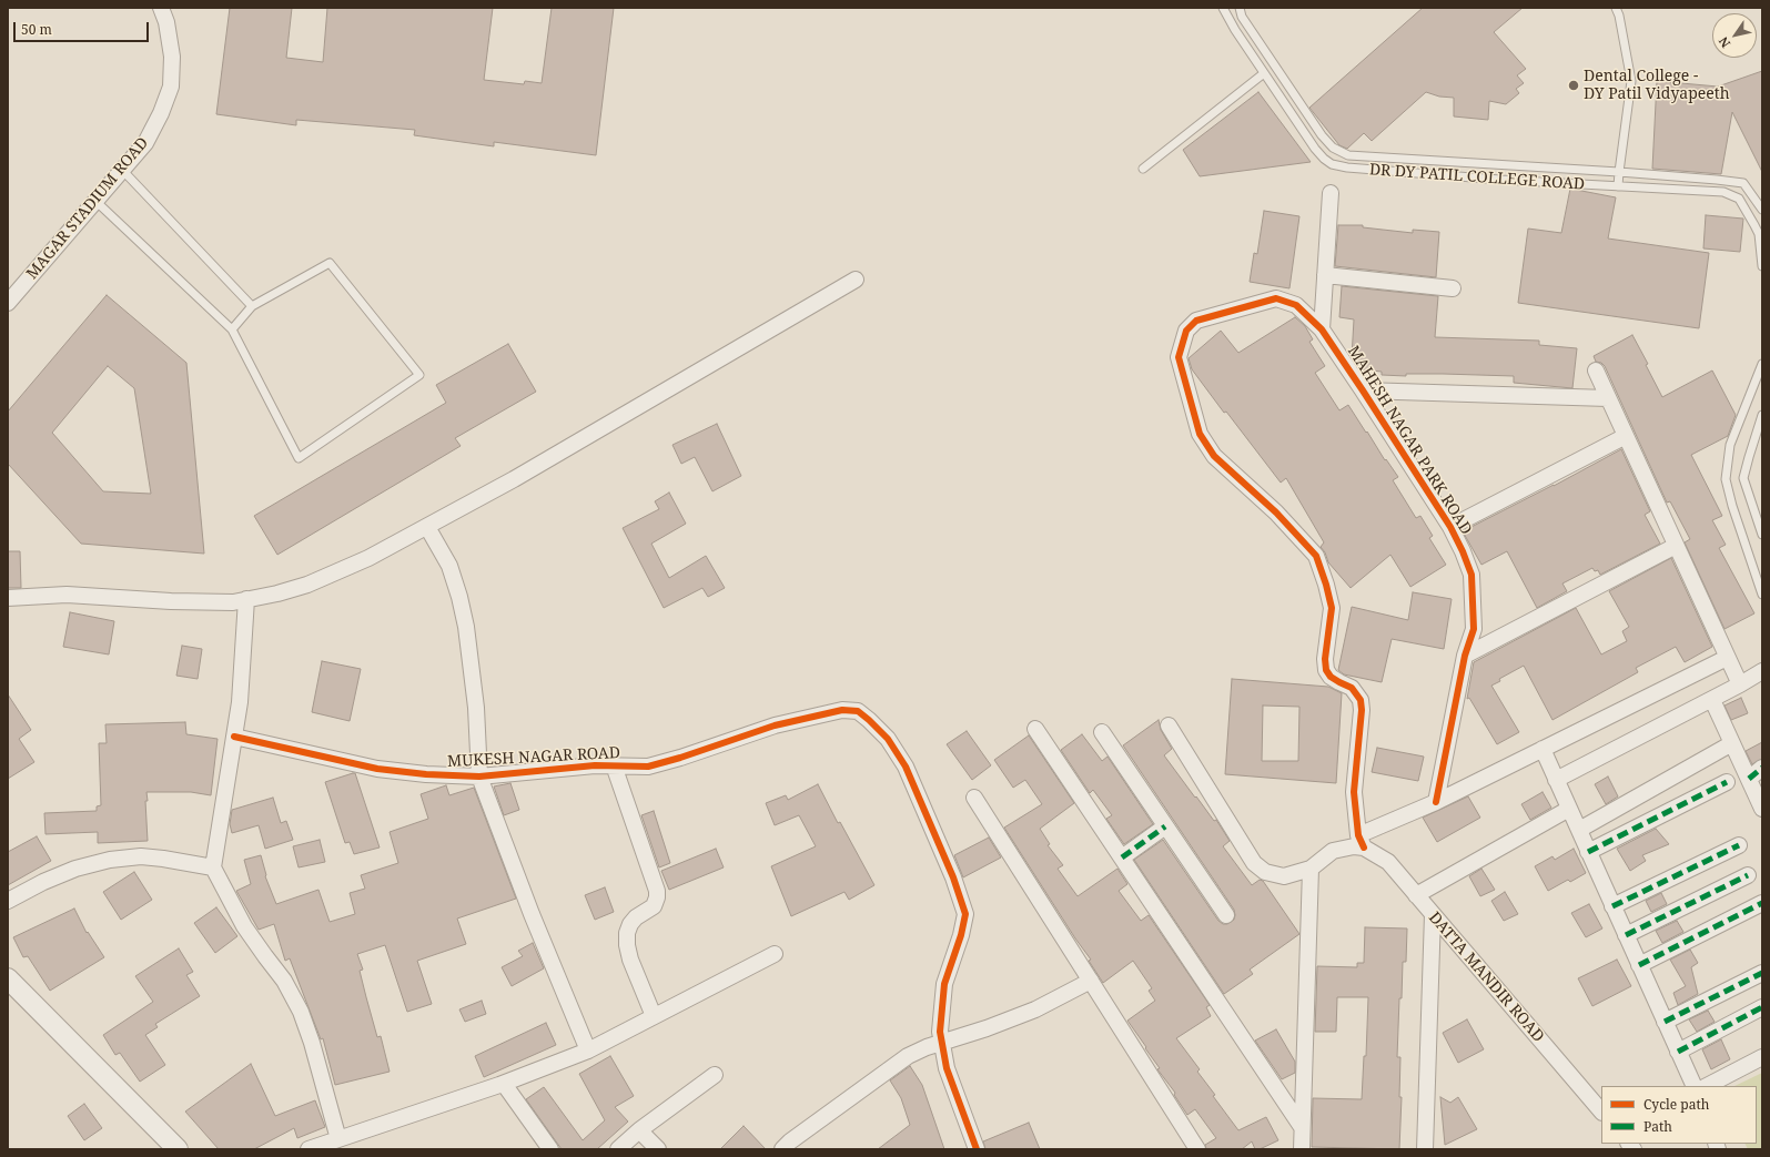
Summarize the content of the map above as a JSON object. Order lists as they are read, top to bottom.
{
  "streets": {
    "street": [
      "MAGAR STADIUM ROAD",
      "MAHESH NAGAR PARK ROAD",
      "MUKESH NAGAR ROAD",
      "DATTA MANDIR ROAD"
    ],
    "lane": ["DR DY PATIL COLLEGE ROAD"]
  },
  "crossings": [
    ["MAHESH NAGAR PARK ROAD", "DATTA MANDIR ROAD"]
  ],
  "places": ["Dental College - DY Patil Vidyapeeth"],
  "legend": ["Cycle path", "Path"],
  "scale_bar": "50 m",
  "north": "bottom left"
}
